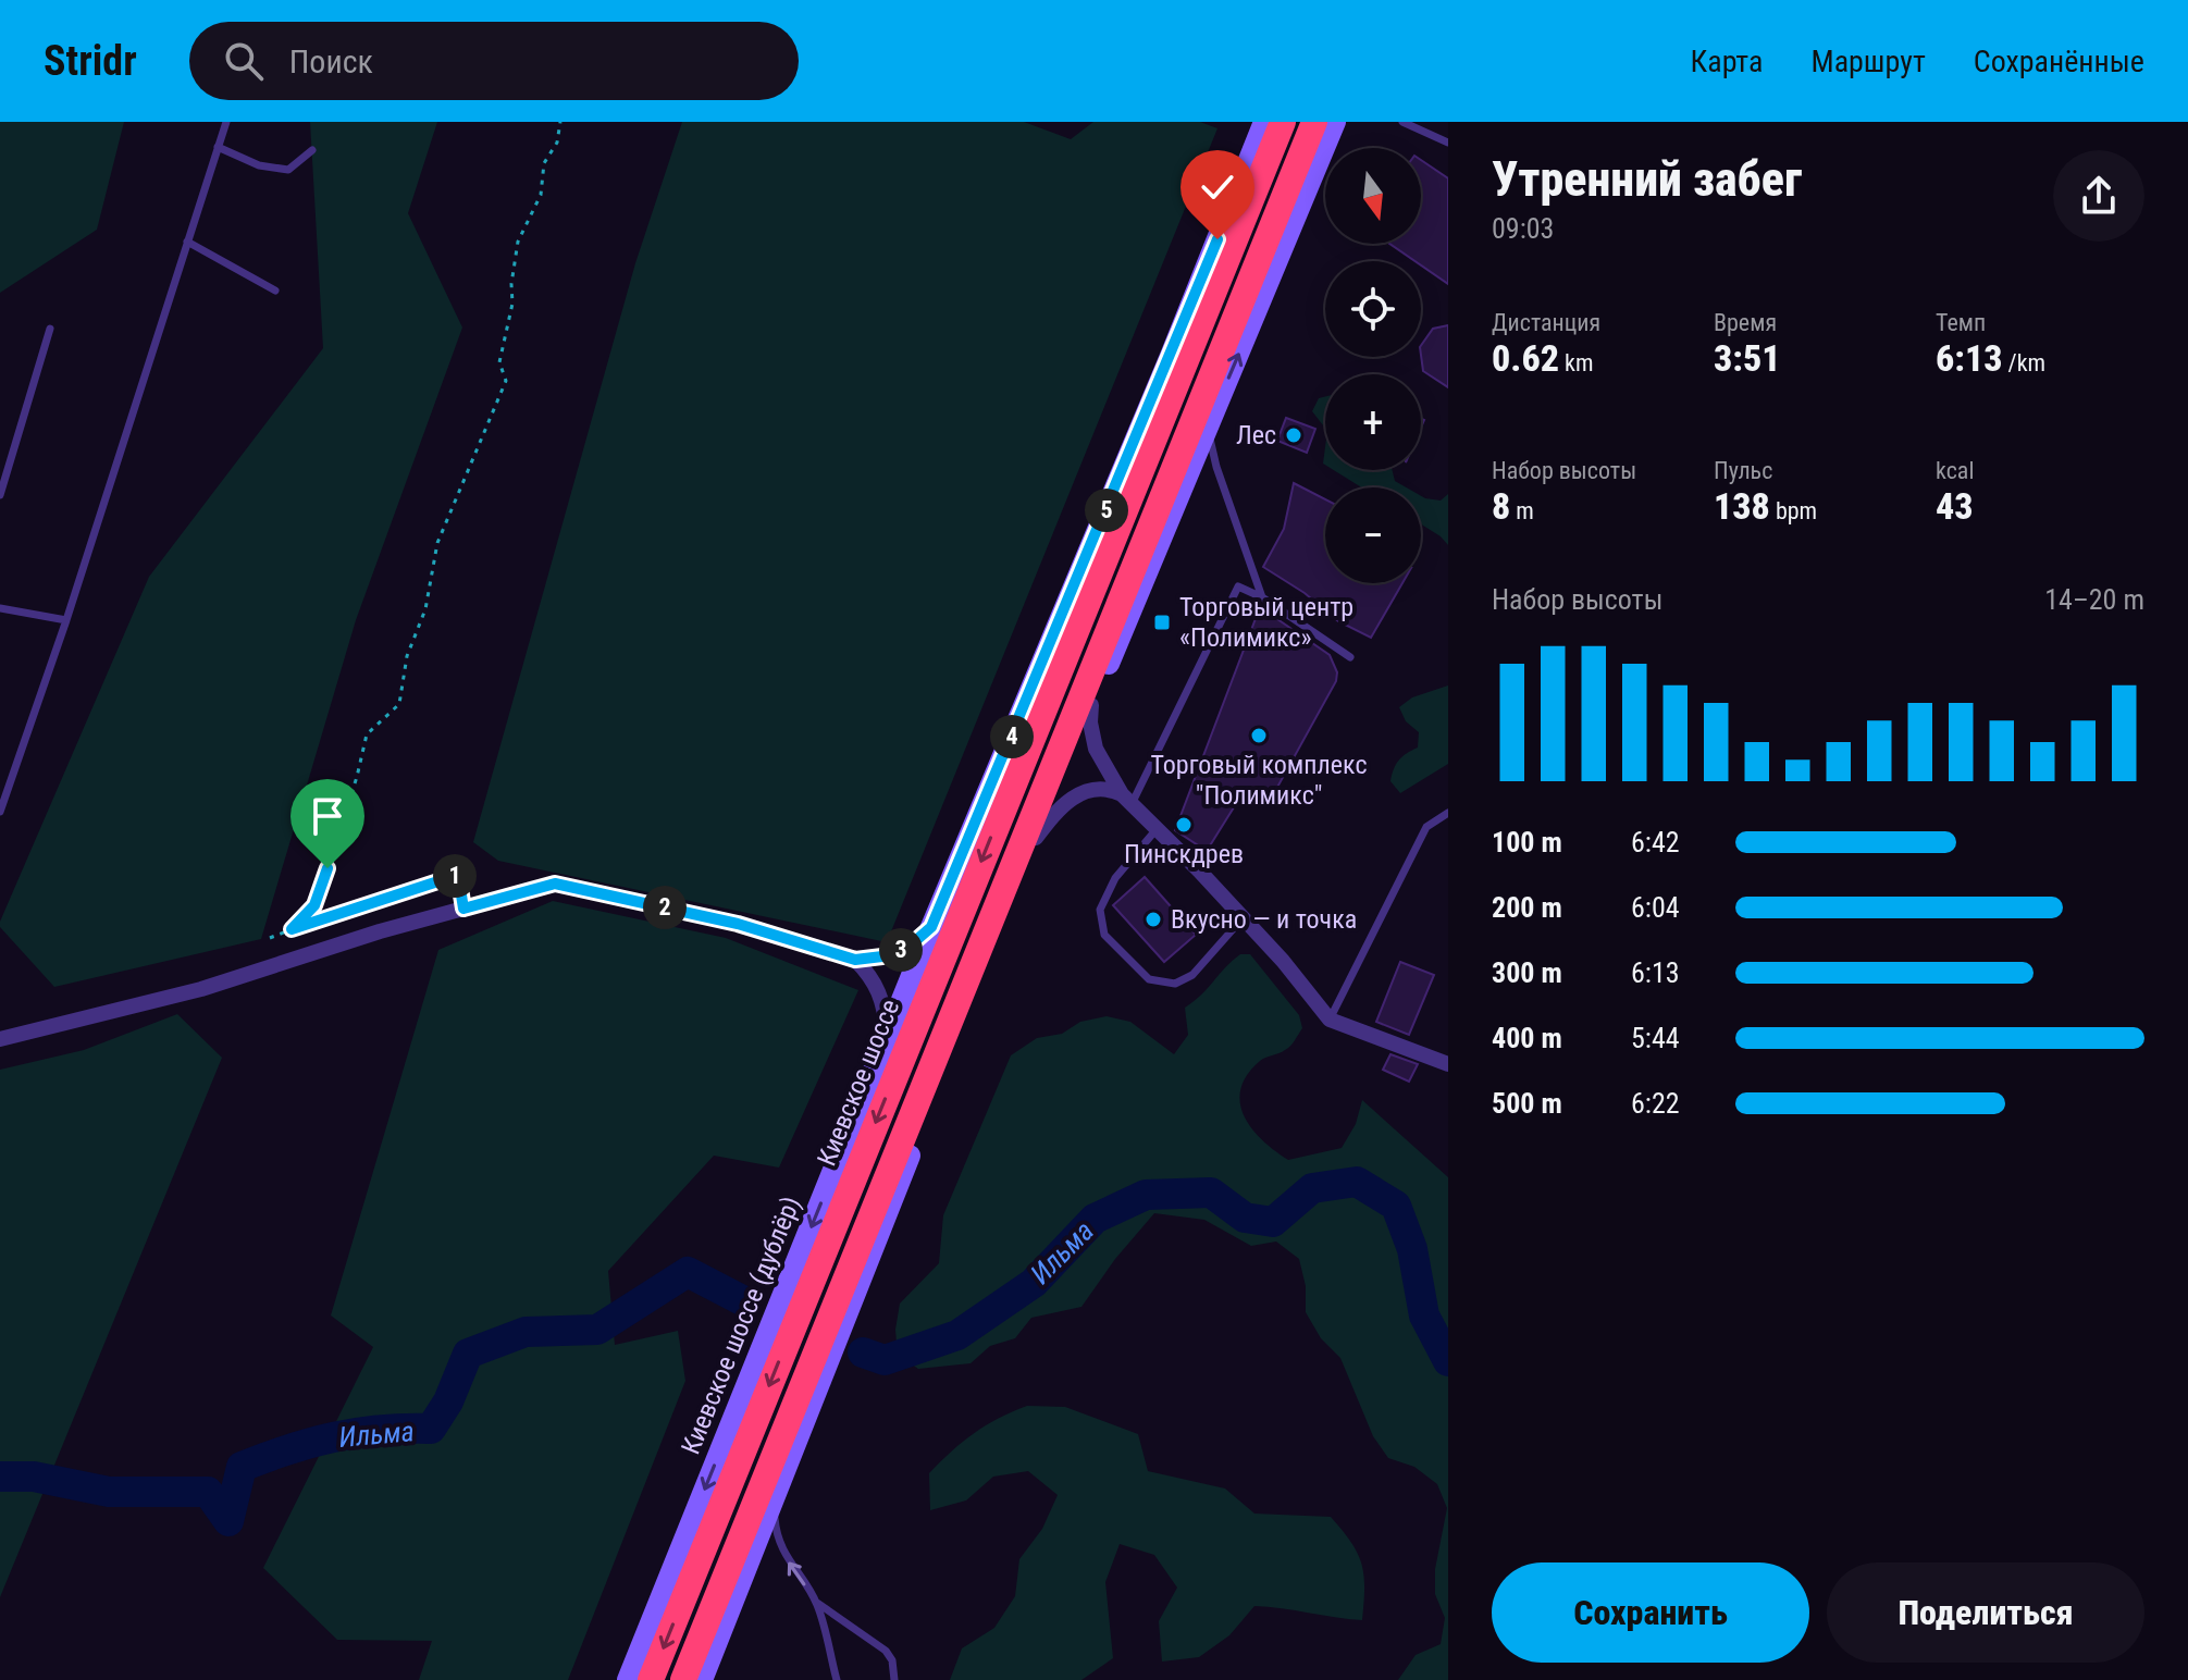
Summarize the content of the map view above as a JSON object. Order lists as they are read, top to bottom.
{
  "streets": {
    "highway": ["Киевское шоссе"],
    "main road": ["Киевское шоссе (дублёр)"]
  },
  "water": ["Ильма"],
  "places": {
    "other": [
      "Лес",
      "Торговый комплекс \"Полимикс\"",
      "Пинскдрев",
      "Вкусно — и точка"
    ],
    "transit": ["Торговый центр «Полимикс»"]
  },
  "north": "bottom",
  "page": {
    "header": "Stridr",
    "search": "Поиск",
    "nav": ["Карта", "Маршрут", "Сохранённые"],
    "heading": ["Утренний забег", "09:03"],
    "map_buttons": ["+", "−"],
    "stats": [
      ["Дистанция", "0.62 km"],
      ["Время", "3:51"],
      ["Темп", "6:13 /km"],
      ["Набор высоты", "8 m"],
      ["Пульс", "138 bpm"],
      ["kcal", "43"]
    ],
    "pins": [
      "5",
      "4",
      "1",
      "2",
      "3"
    ],
    "chart": ["Набор высоты", "14–20 m"],
    "list": [
      {
        "name": "100 m",
        "note": "6:42"
      },
      {
        "name": "200 m",
        "note": "6:04"
      },
      {
        "name": "300 m",
        "note": "6:13"
      },
      {
        "name": "400 m",
        "note": "5:44"
      },
      {
        "name": "500 m",
        "note": "6:22"
      }
    ],
    "buttons": ["Сохранить", "Поделиться"]
  }
}
